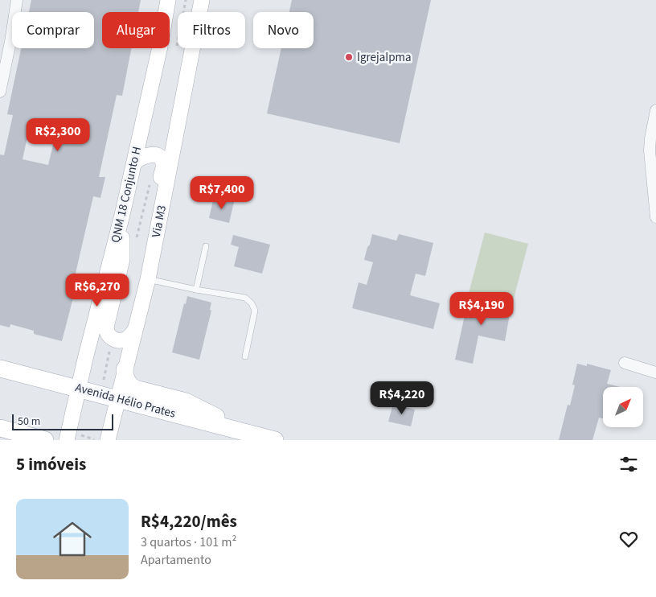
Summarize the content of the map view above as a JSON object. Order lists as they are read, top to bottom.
{
  "streets": {
    "main road": ["QNM 18 Conjunto H", "Via M3", "Avenida Hélio Prates"]
  },
  "crossings": [
    ["QNM 18 Conjunto H", "Avenida Hélio Prates"],
    ["Via M3", "Avenida Hélio Prates"]
  ],
  "places": ["IgrejaIpma"],
  "scale_bar": "50 m",
  "north": "top right",
  "page": {
    "chip": [
      "Comprar",
      "Alugar",
      "Filtros",
      "Novo"
    ],
    "price": [
      "R$2,300",
      "R$7,400",
      "R$6,270",
      "R$4,190",
      "R$4,220"
    ],
    "scale": "50 m",
    "heading": "5 imóveis",
    "list": [
      {
        "name": "R$4,220/mês",
        "note": "3 quartos · 101 m² · Apartamento"
      }
    ]
  }
}
